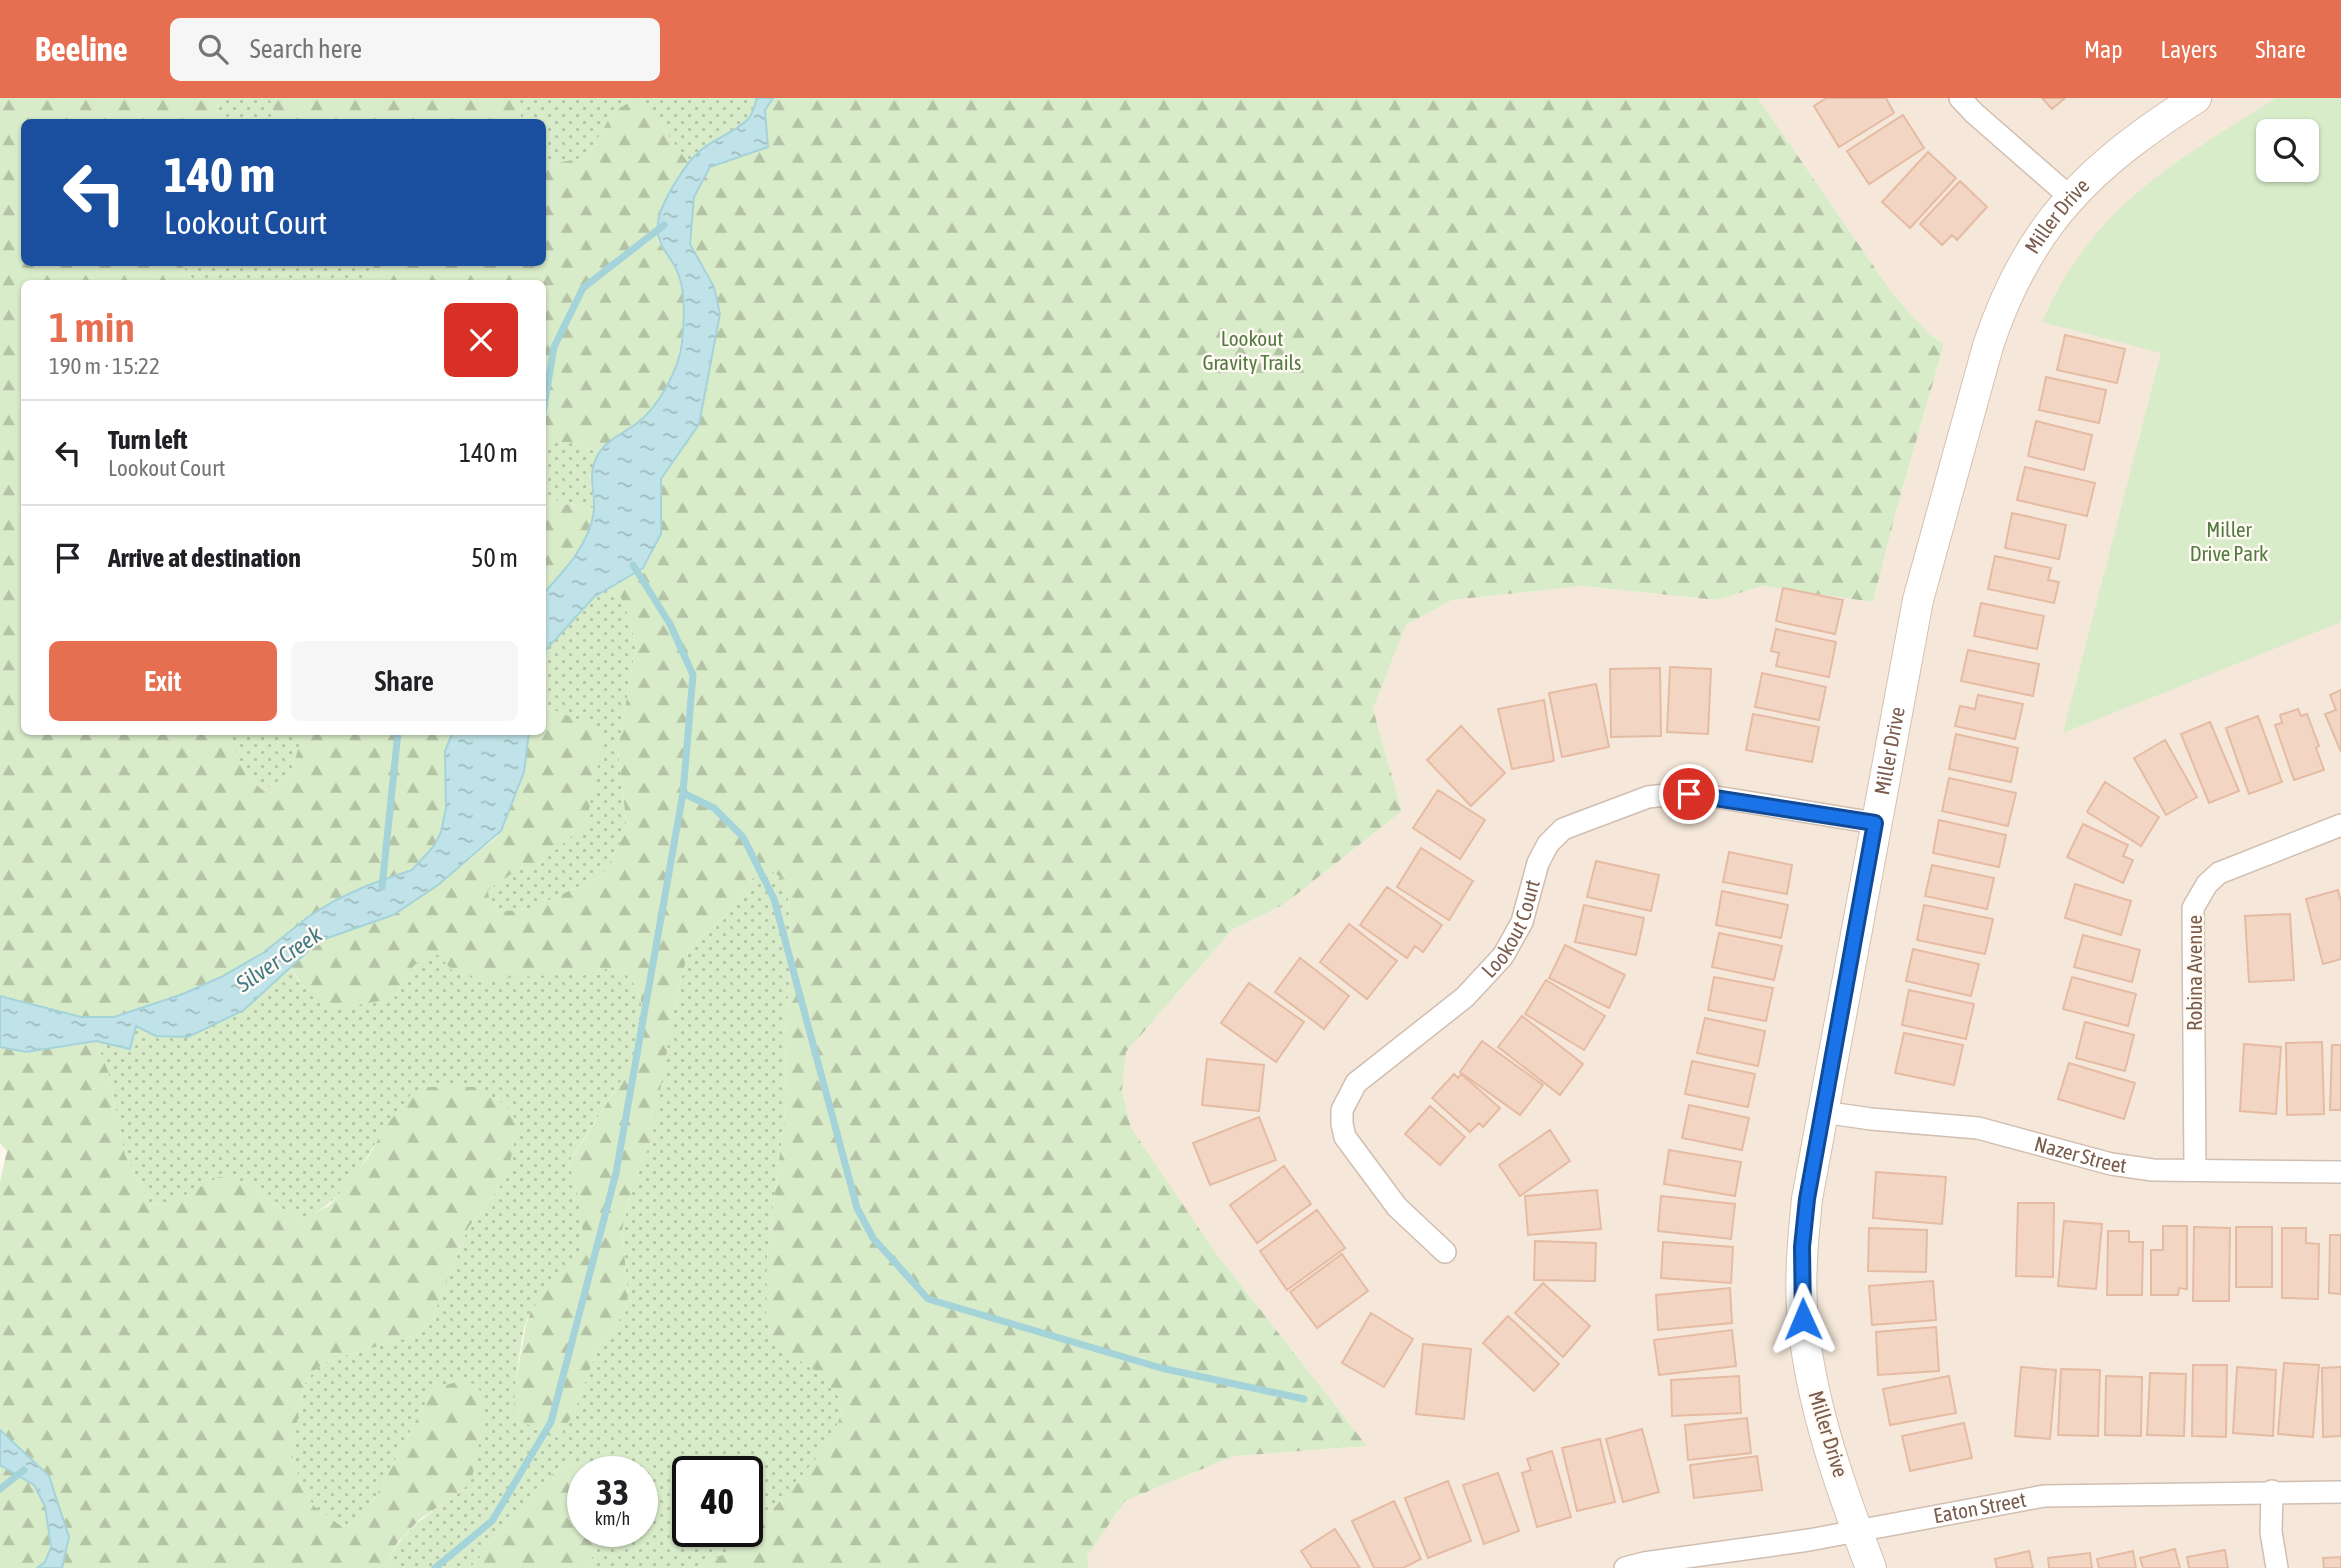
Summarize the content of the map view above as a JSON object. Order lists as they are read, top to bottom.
{
  "streets": {
    "street": [
      "Miller Drive",
      "Lookout Court",
      "Robina Avenue",
      "Nazer Street",
      "Eaton Street"
    ]
  },
  "crossings": [
    ["Miller Drive", "Lookout Court"],
    ["Miller Drive", "Nazer Street"],
    ["Miller Drive", "Eaton Street"],
    ["Robina Avenue", "Nazer Street"]
  ],
  "water": ["Silver Creek"],
  "parks": ["Lookout Gravity Trails", "Miller Drive Park"],
  "page": {
    "header": "Beeline",
    "search": "Search here",
    "nav": ["Map", "Layers", "Share"],
    "turn": ["140 m", "Lookout Court"],
    "heading": ["1 min", "190 m · 15:22"],
    "list": [
      {
        "name": "Turn left",
        "note": "Lookout Court",
        "value": "140 m"
      },
      {
        "name": "Arrive at destination",
        "value": "50 m"
      }
    ],
    "buttons": ["Exit", "Share"],
    "speed": "33 km/h",
    "limit": "40"
  }
}
